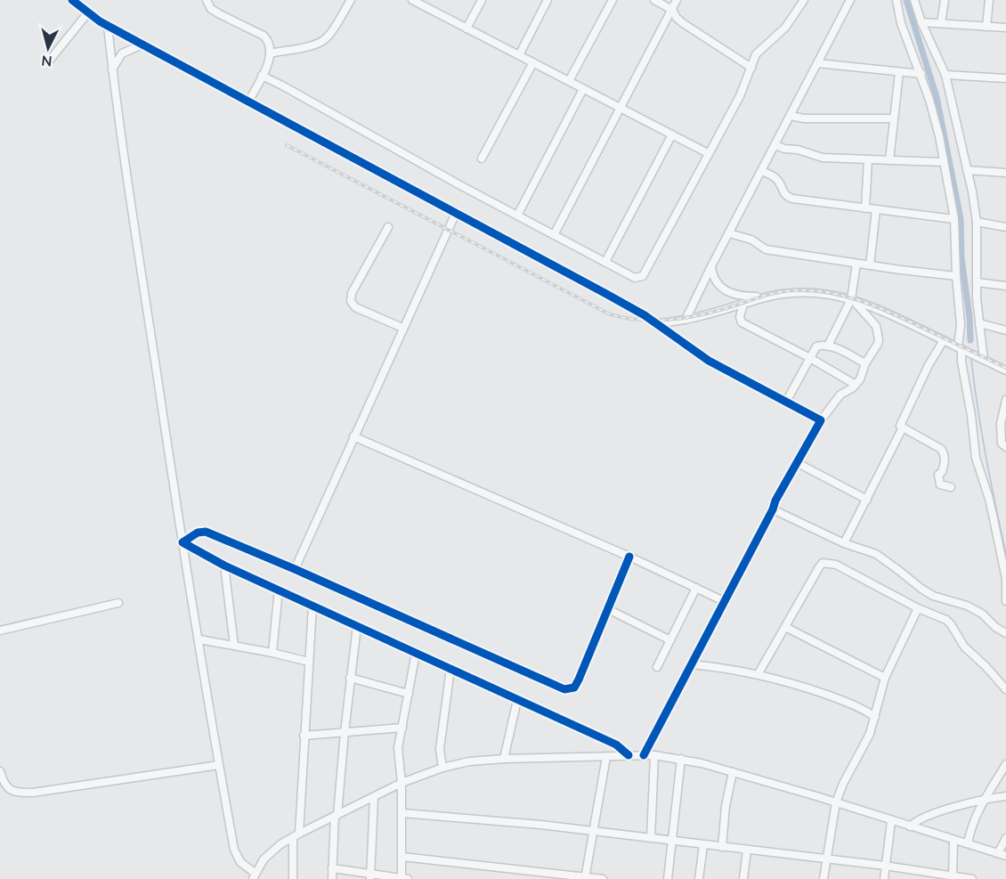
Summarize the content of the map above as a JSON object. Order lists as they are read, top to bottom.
{
  "north": "bottom"
}
